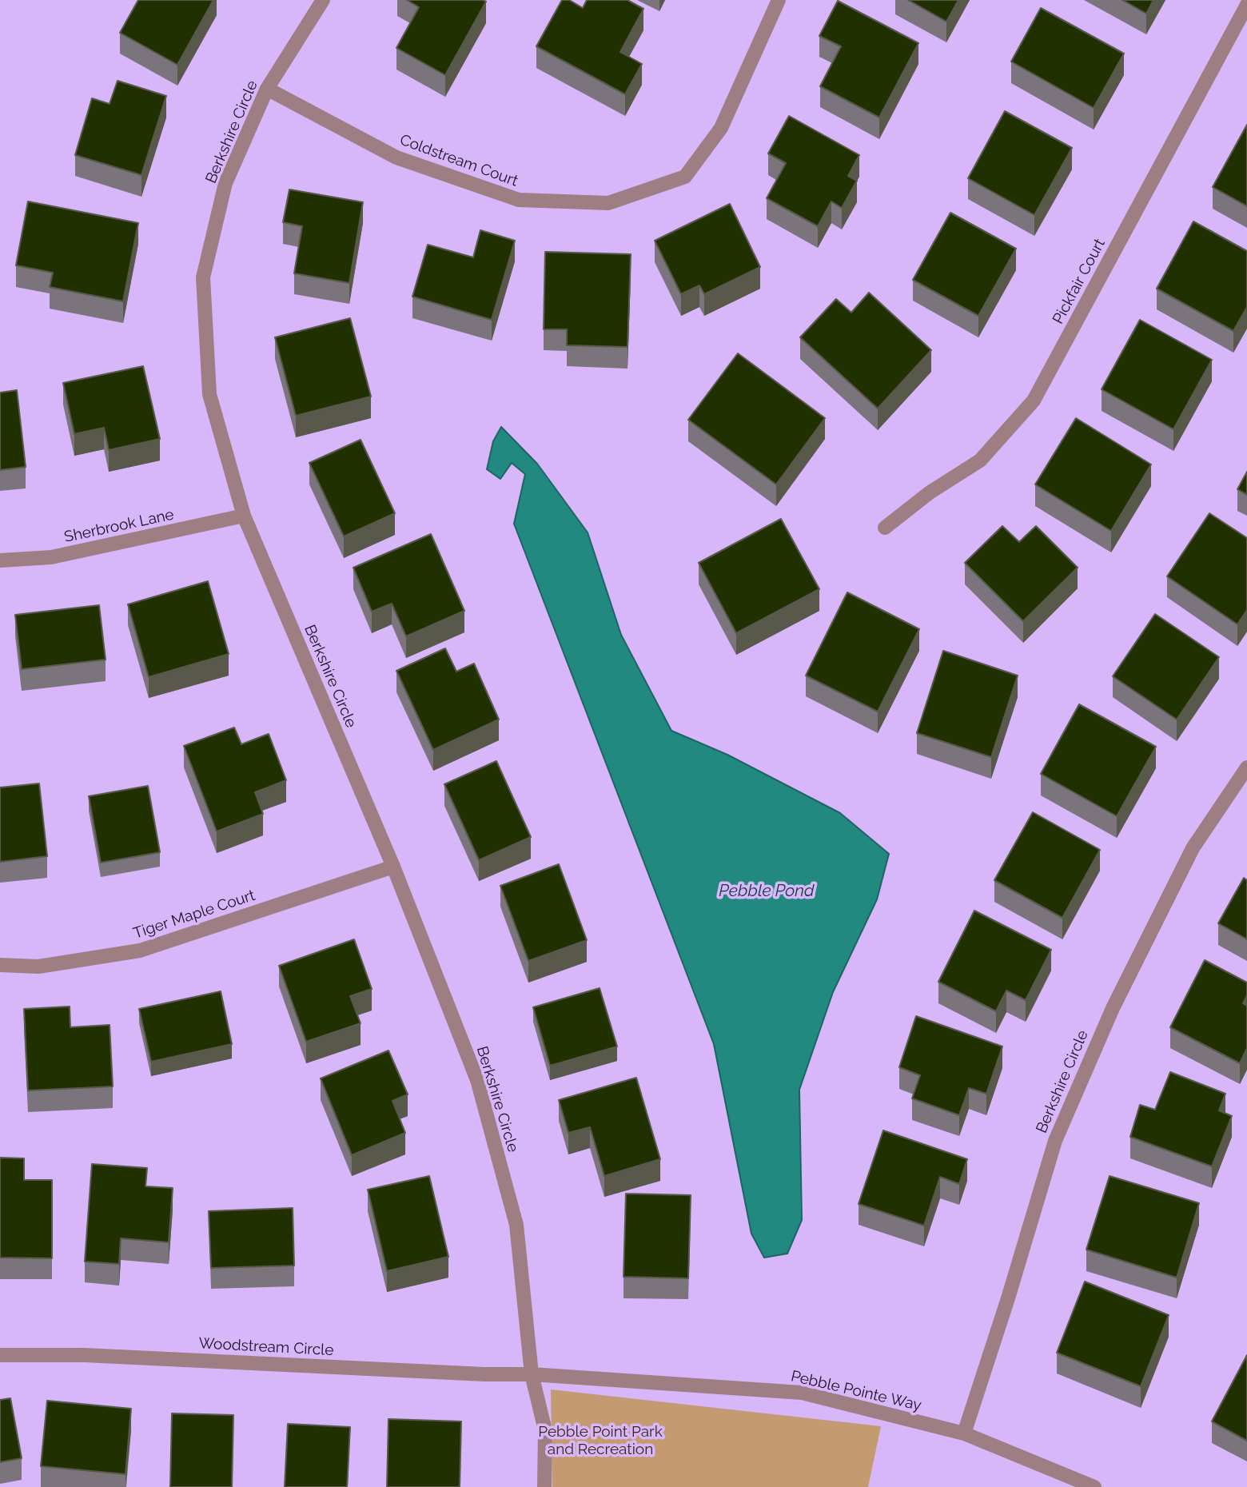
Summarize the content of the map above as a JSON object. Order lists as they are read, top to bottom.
{
  "streets": {
    "street": [
      "Berkshire Circle",
      "Coldstream Court",
      "Pickfair Court",
      "Sherbrook Lane",
      "Tiger Maple Court",
      "Woodstream Circle",
      "Pebble Pointe Way"
    ]
  },
  "crossings": [
    ["Berkshire Circle", "Coldstream Court"],
    ["Berkshire Circle", "Sherbrook Lane"],
    ["Berkshire Circle", "Tiger Maple Court"],
    ["Berkshire Circle", "Woodstream Circle"],
    ["Berkshire Circle", "Pebble Pointe Way"],
    ["Woodstream Circle", "Pebble Pointe Way"]
  ],
  "water": ["Pebble Pond"],
  "parks": ["Pebble Point Park and Recreation"]
}
